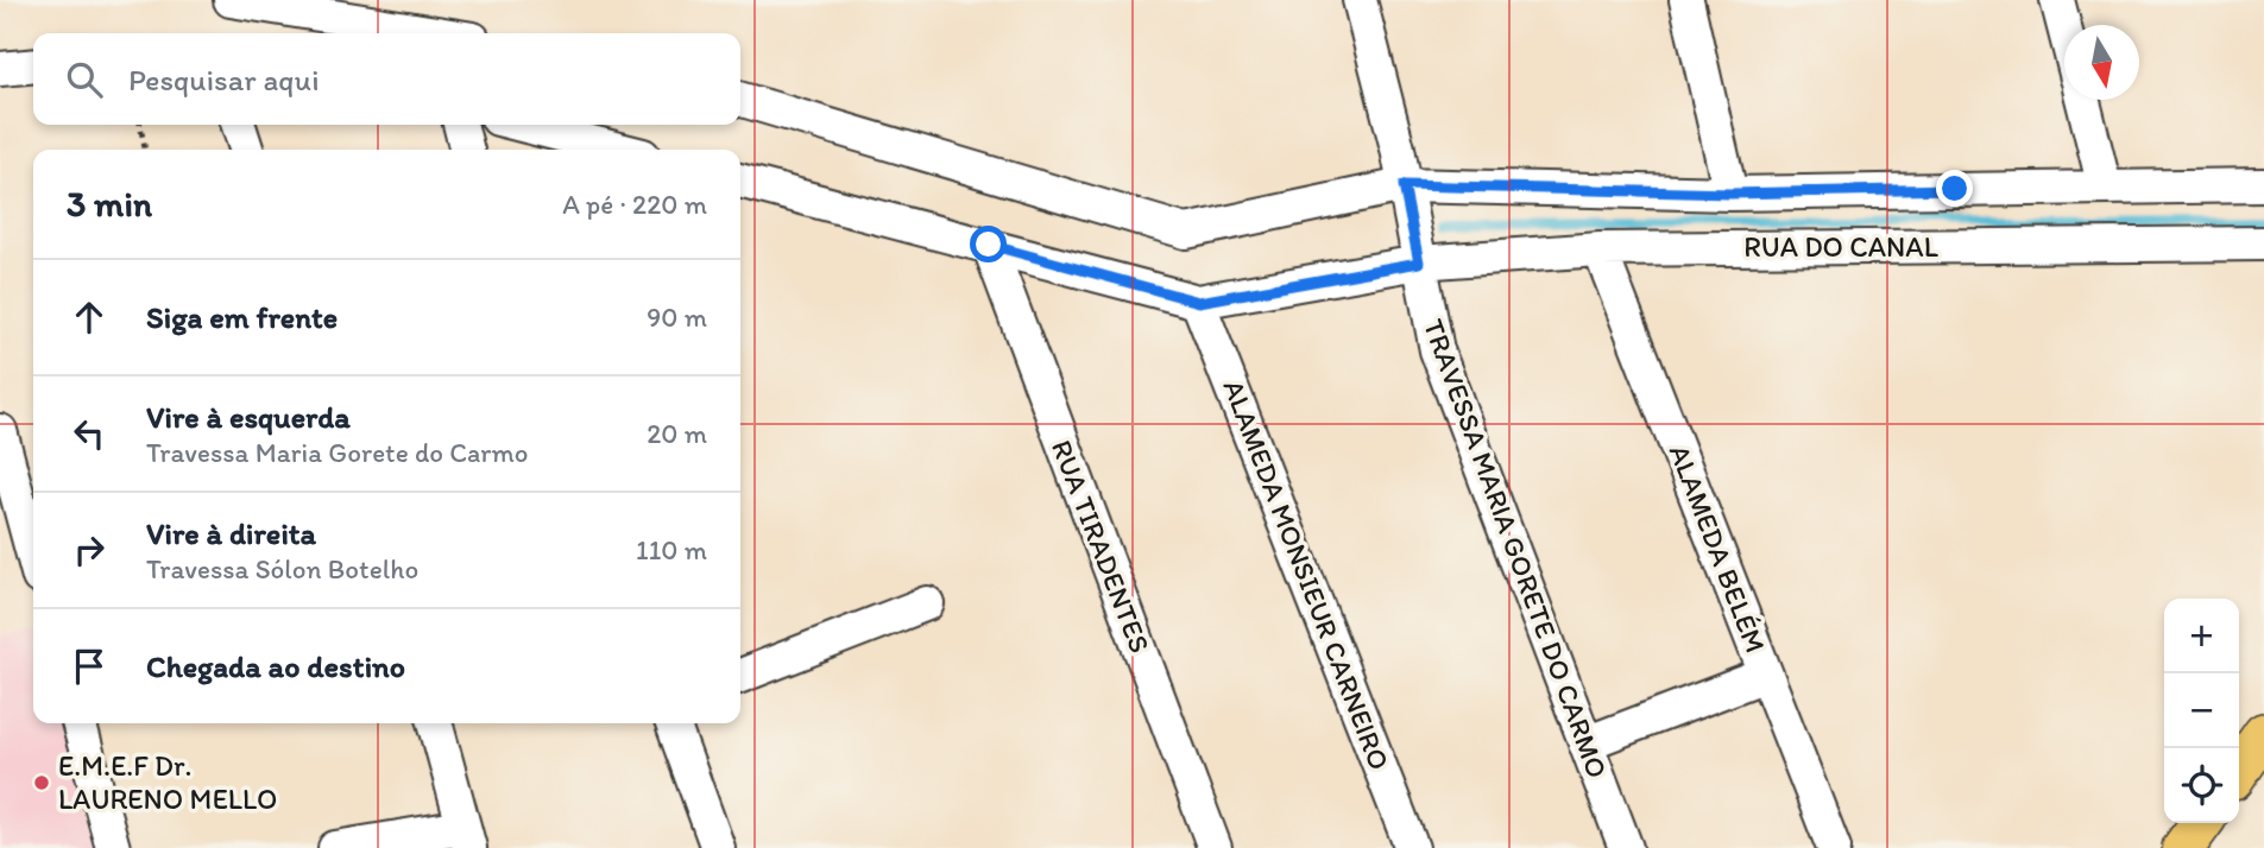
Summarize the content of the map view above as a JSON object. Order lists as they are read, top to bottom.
{
  "streets": {
    "street": [
      "RUA DO CANAL",
      "RUA TIRADENTES",
      "TRAVESSA MARIA GORETE DO CARMO",
      "ALAMEDA BELÉM",
      "ALAMEDA MONSIEUR CARNEIRO"
    ]
  },
  "crossings": [
    ["RUA DO CANAL", "TRAVESSA MARIA GORETE DO CARMO"],
    ["RUA DO CANAL", "ALAMEDA BELÉM"],
    ["RUA DO CANAL", "ALAMEDA MONSIEUR CARNEIRO"]
  ],
  "places": ["E.M.E.F Dr. LAURENO MELLO"],
  "north": "bottom",
  "page": {
    "search": "Pesquisar aqui",
    "heading": ["3 min", "A pé · 220 m"],
    "list": [
      ["Siga em frente", "90 m"],
      ["Vire à esquerda", "Travessa Maria Gorete do Carmo", "20 m"],
      ["Vire à direita", "Travessa Sólon Botelho", "110 m"],
      "Chegada ao destino"
    ],
    "map_buttons": ["+", "−"]
  }
}
